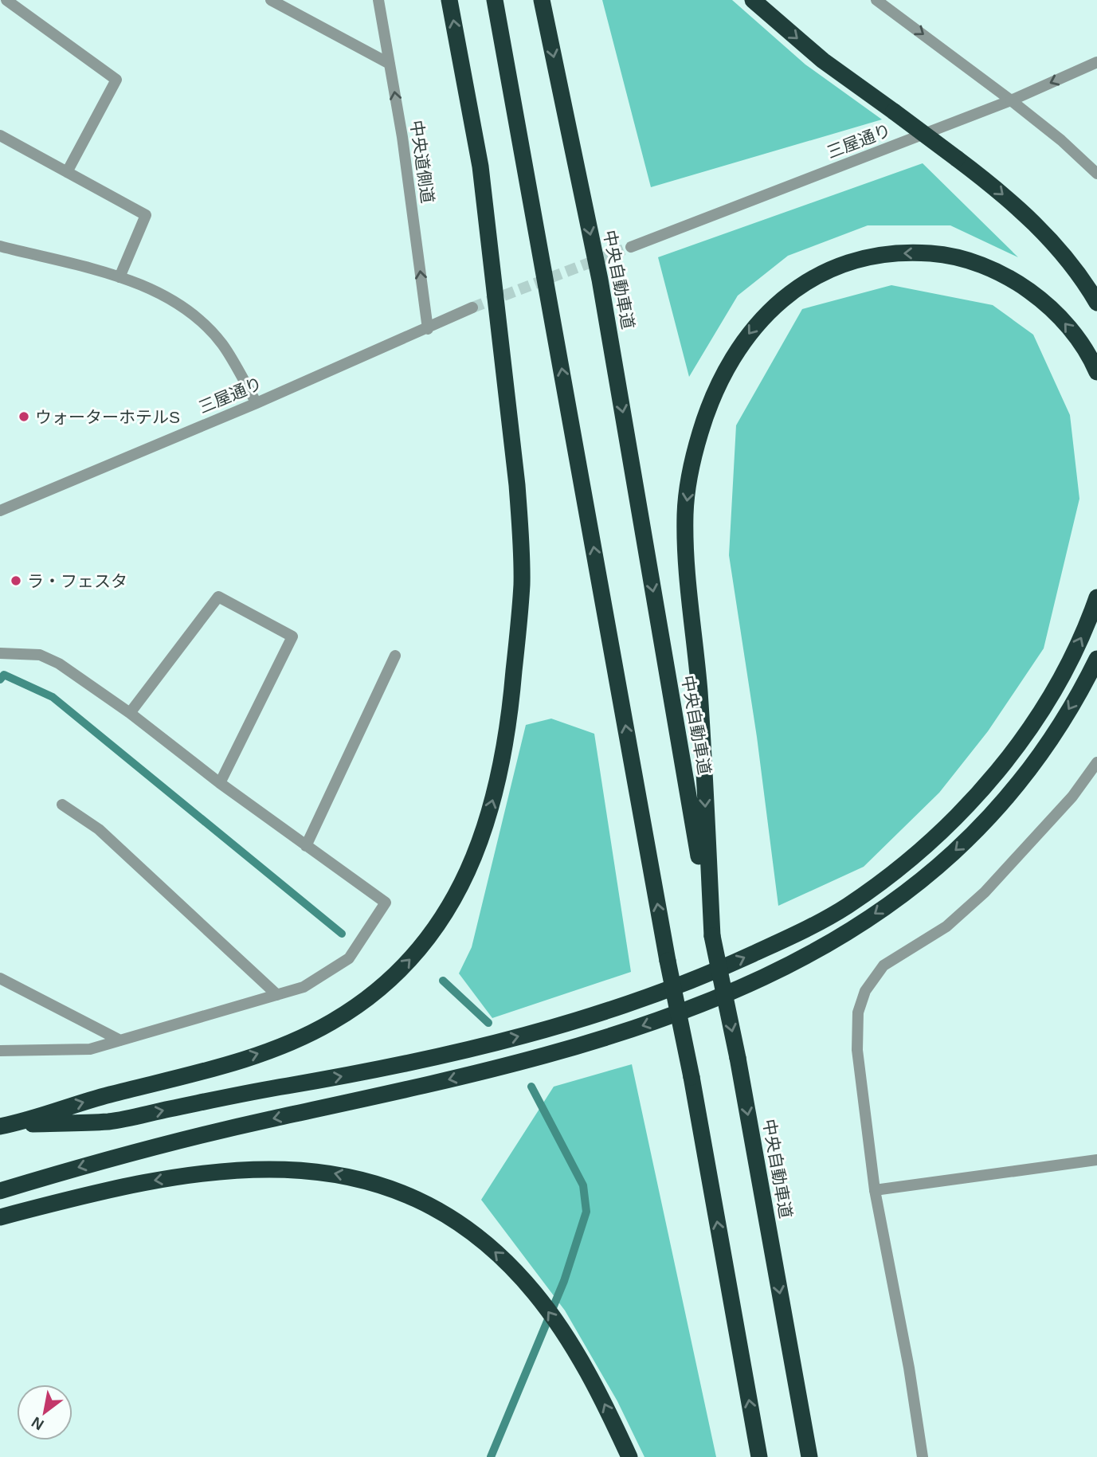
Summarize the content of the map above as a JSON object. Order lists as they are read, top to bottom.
{
  "streets": {
    "highway": ["中央自動車道"],
    "street": ["三屋通り", "中央道側道"]
  },
  "crossings": [
    ["三屋通り", "中央道側道"]
  ],
  "one_way": ["中央道側道"],
  "places": ["ウォーターホテルS", "ラ・フェスタ"],
  "north": "bottom left"
}
